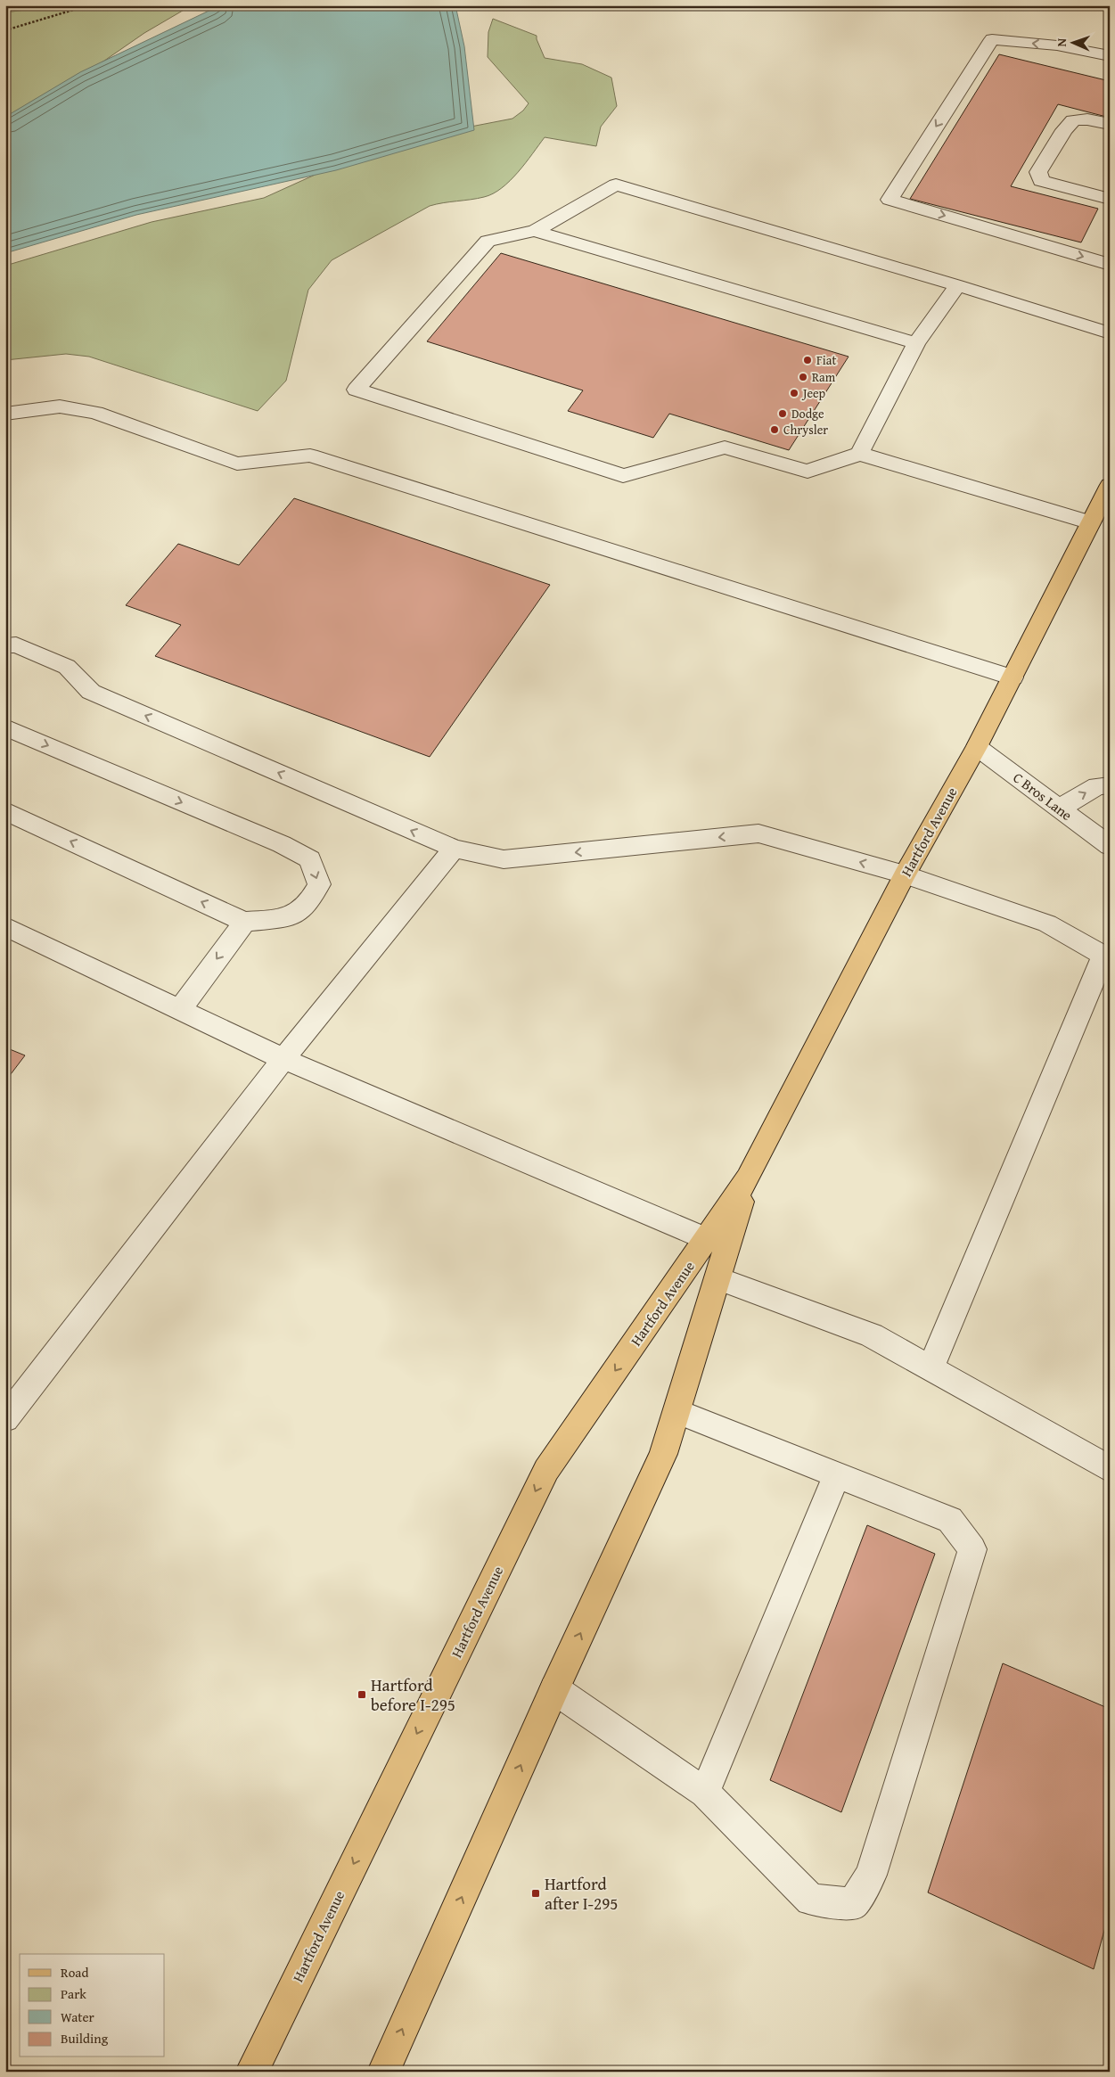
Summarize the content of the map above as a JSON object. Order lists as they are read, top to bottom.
{
  "streets": {
    "main road": ["Hartford Avenue"],
    "lane": ["C Bros Lane"]
  },
  "crossings": [
    ["C Bros Lane", "Hartford Avenue"]
  ],
  "places": {
    "other": [
      "Fiat",
      "Ram",
      "Jeep",
      "Dodge",
      "Chrysler"
    ],
    "transit": ["Hartford before I-295", "Hartford after I-295"]
  },
  "legend": [
    "Road",
    "Park",
    "Water",
    "Building"
  ],
  "north": "left"
}
